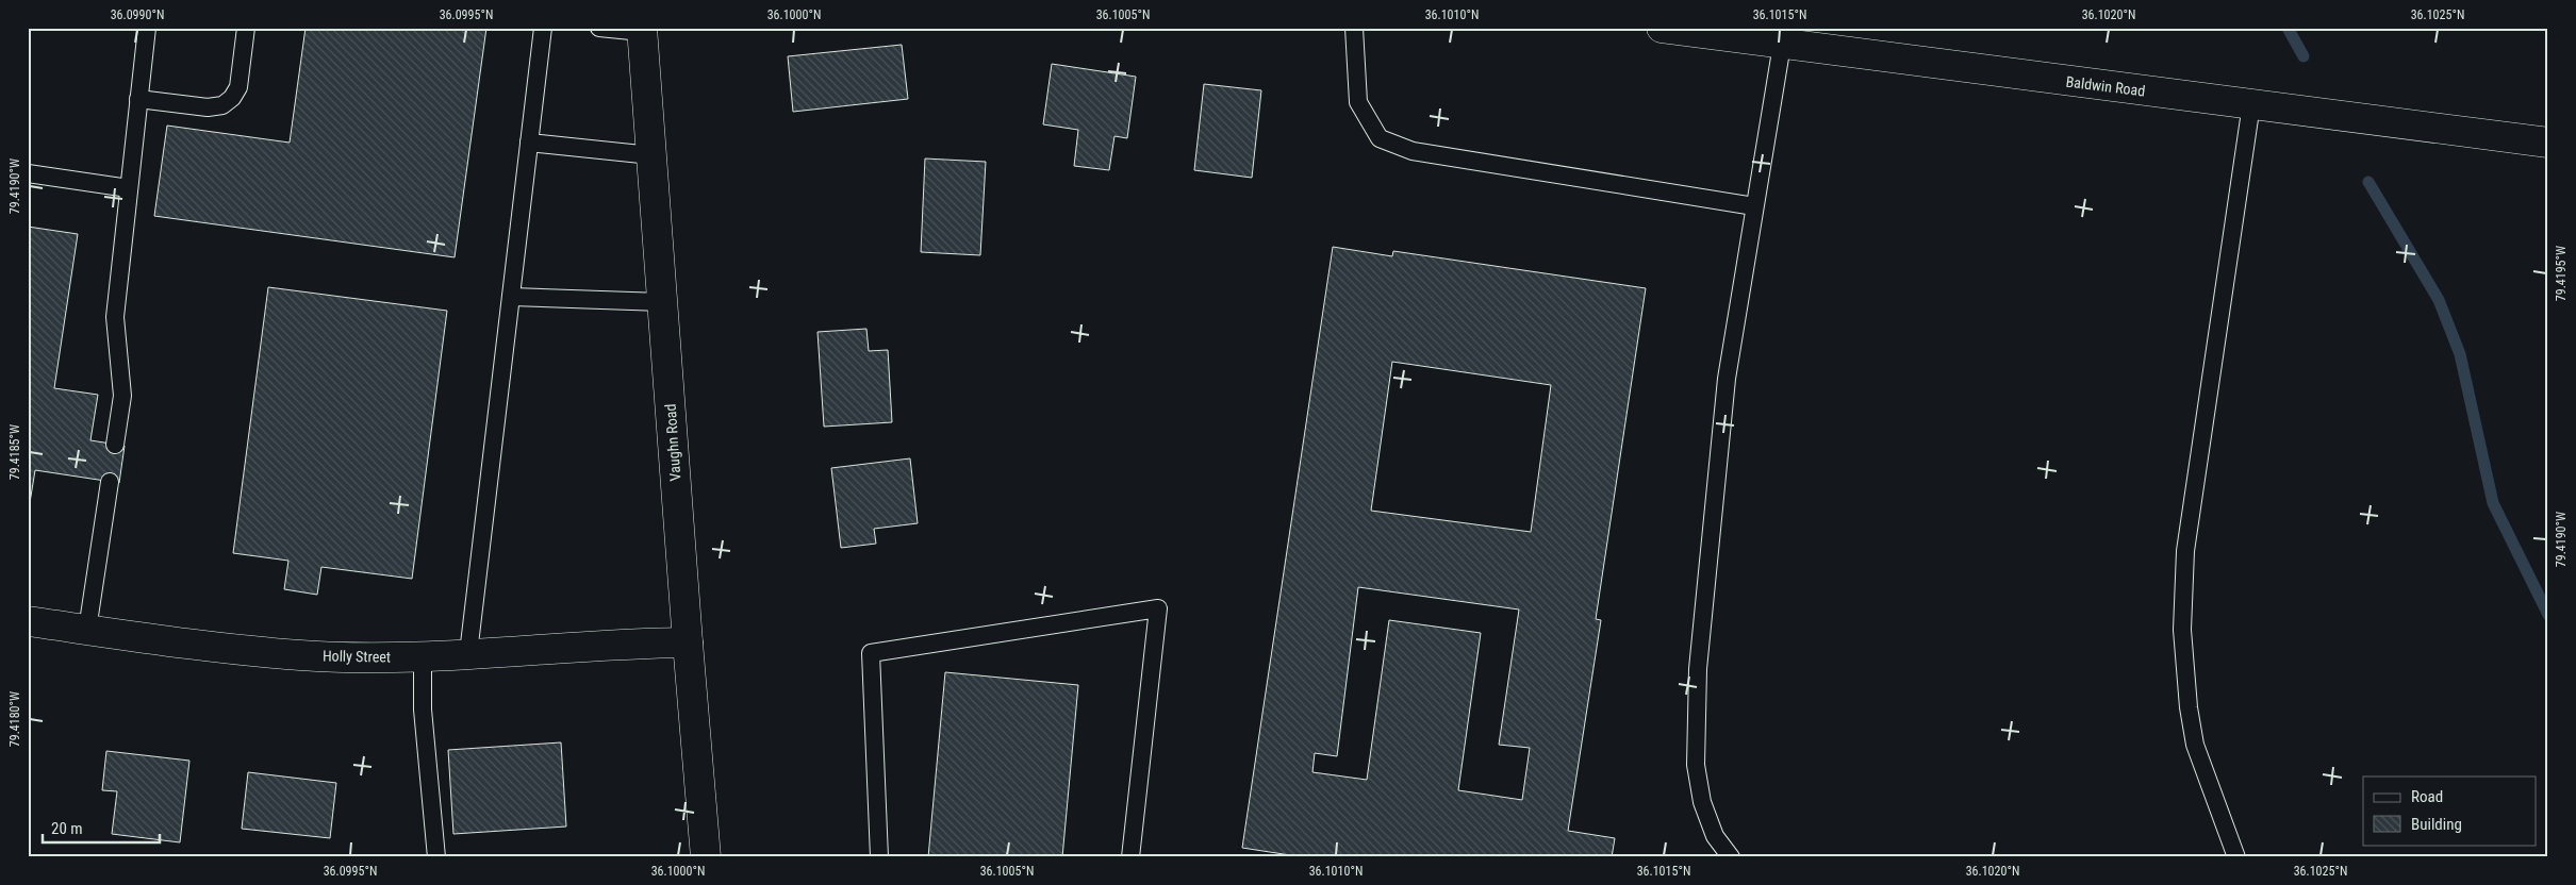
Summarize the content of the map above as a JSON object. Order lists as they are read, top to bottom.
{
  "streets": {
    "street": ["Baldwin Road", "Vaughn Road", "Holly Street"]
  },
  "crossings": [
    ["Vaughn Road", "Holly Street"]
  ],
  "legend": ["Road", "Building"],
  "scale_bar": "20 m",
  "coordinates": [
    "36.0990°N",
    "36.0995°N",
    "36.1000°N",
    "36.1005°N",
    "36.1010°N",
    "36.1015°N",
    "36.1020°N",
    "36.1025°N",
    "79.4190°W",
    "79.4195°W",
    "79.4185°W",
    "79.4180°W"
  ]
}
